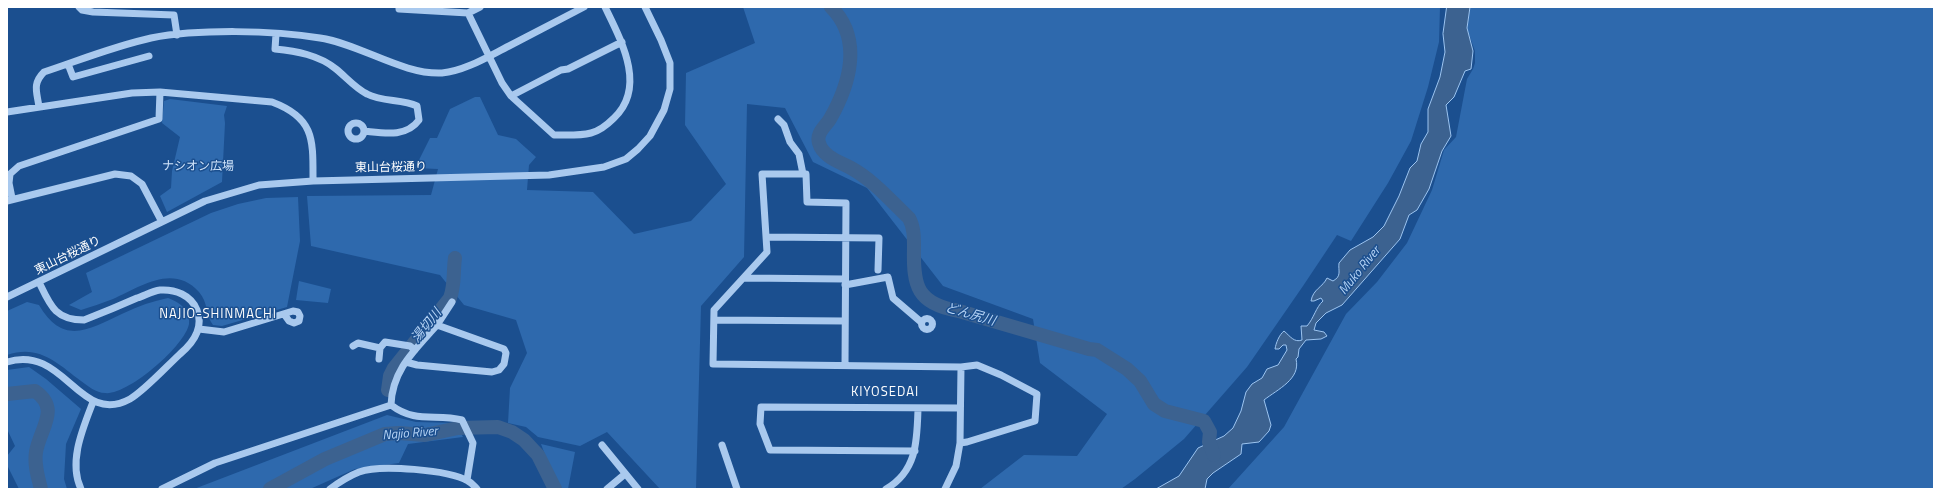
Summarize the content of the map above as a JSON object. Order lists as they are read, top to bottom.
{
  "streets": {
    "street": ["東山台桜通り"]
  },
  "districts": ["NAJIO-SHINMACHI", "KIYOSEDAI"],
  "water": [
    "Muko River",
    "どん尻川",
    "湯切川",
    "Najio River"
  ],
  "parks": ["ナシオン広場"]
}
